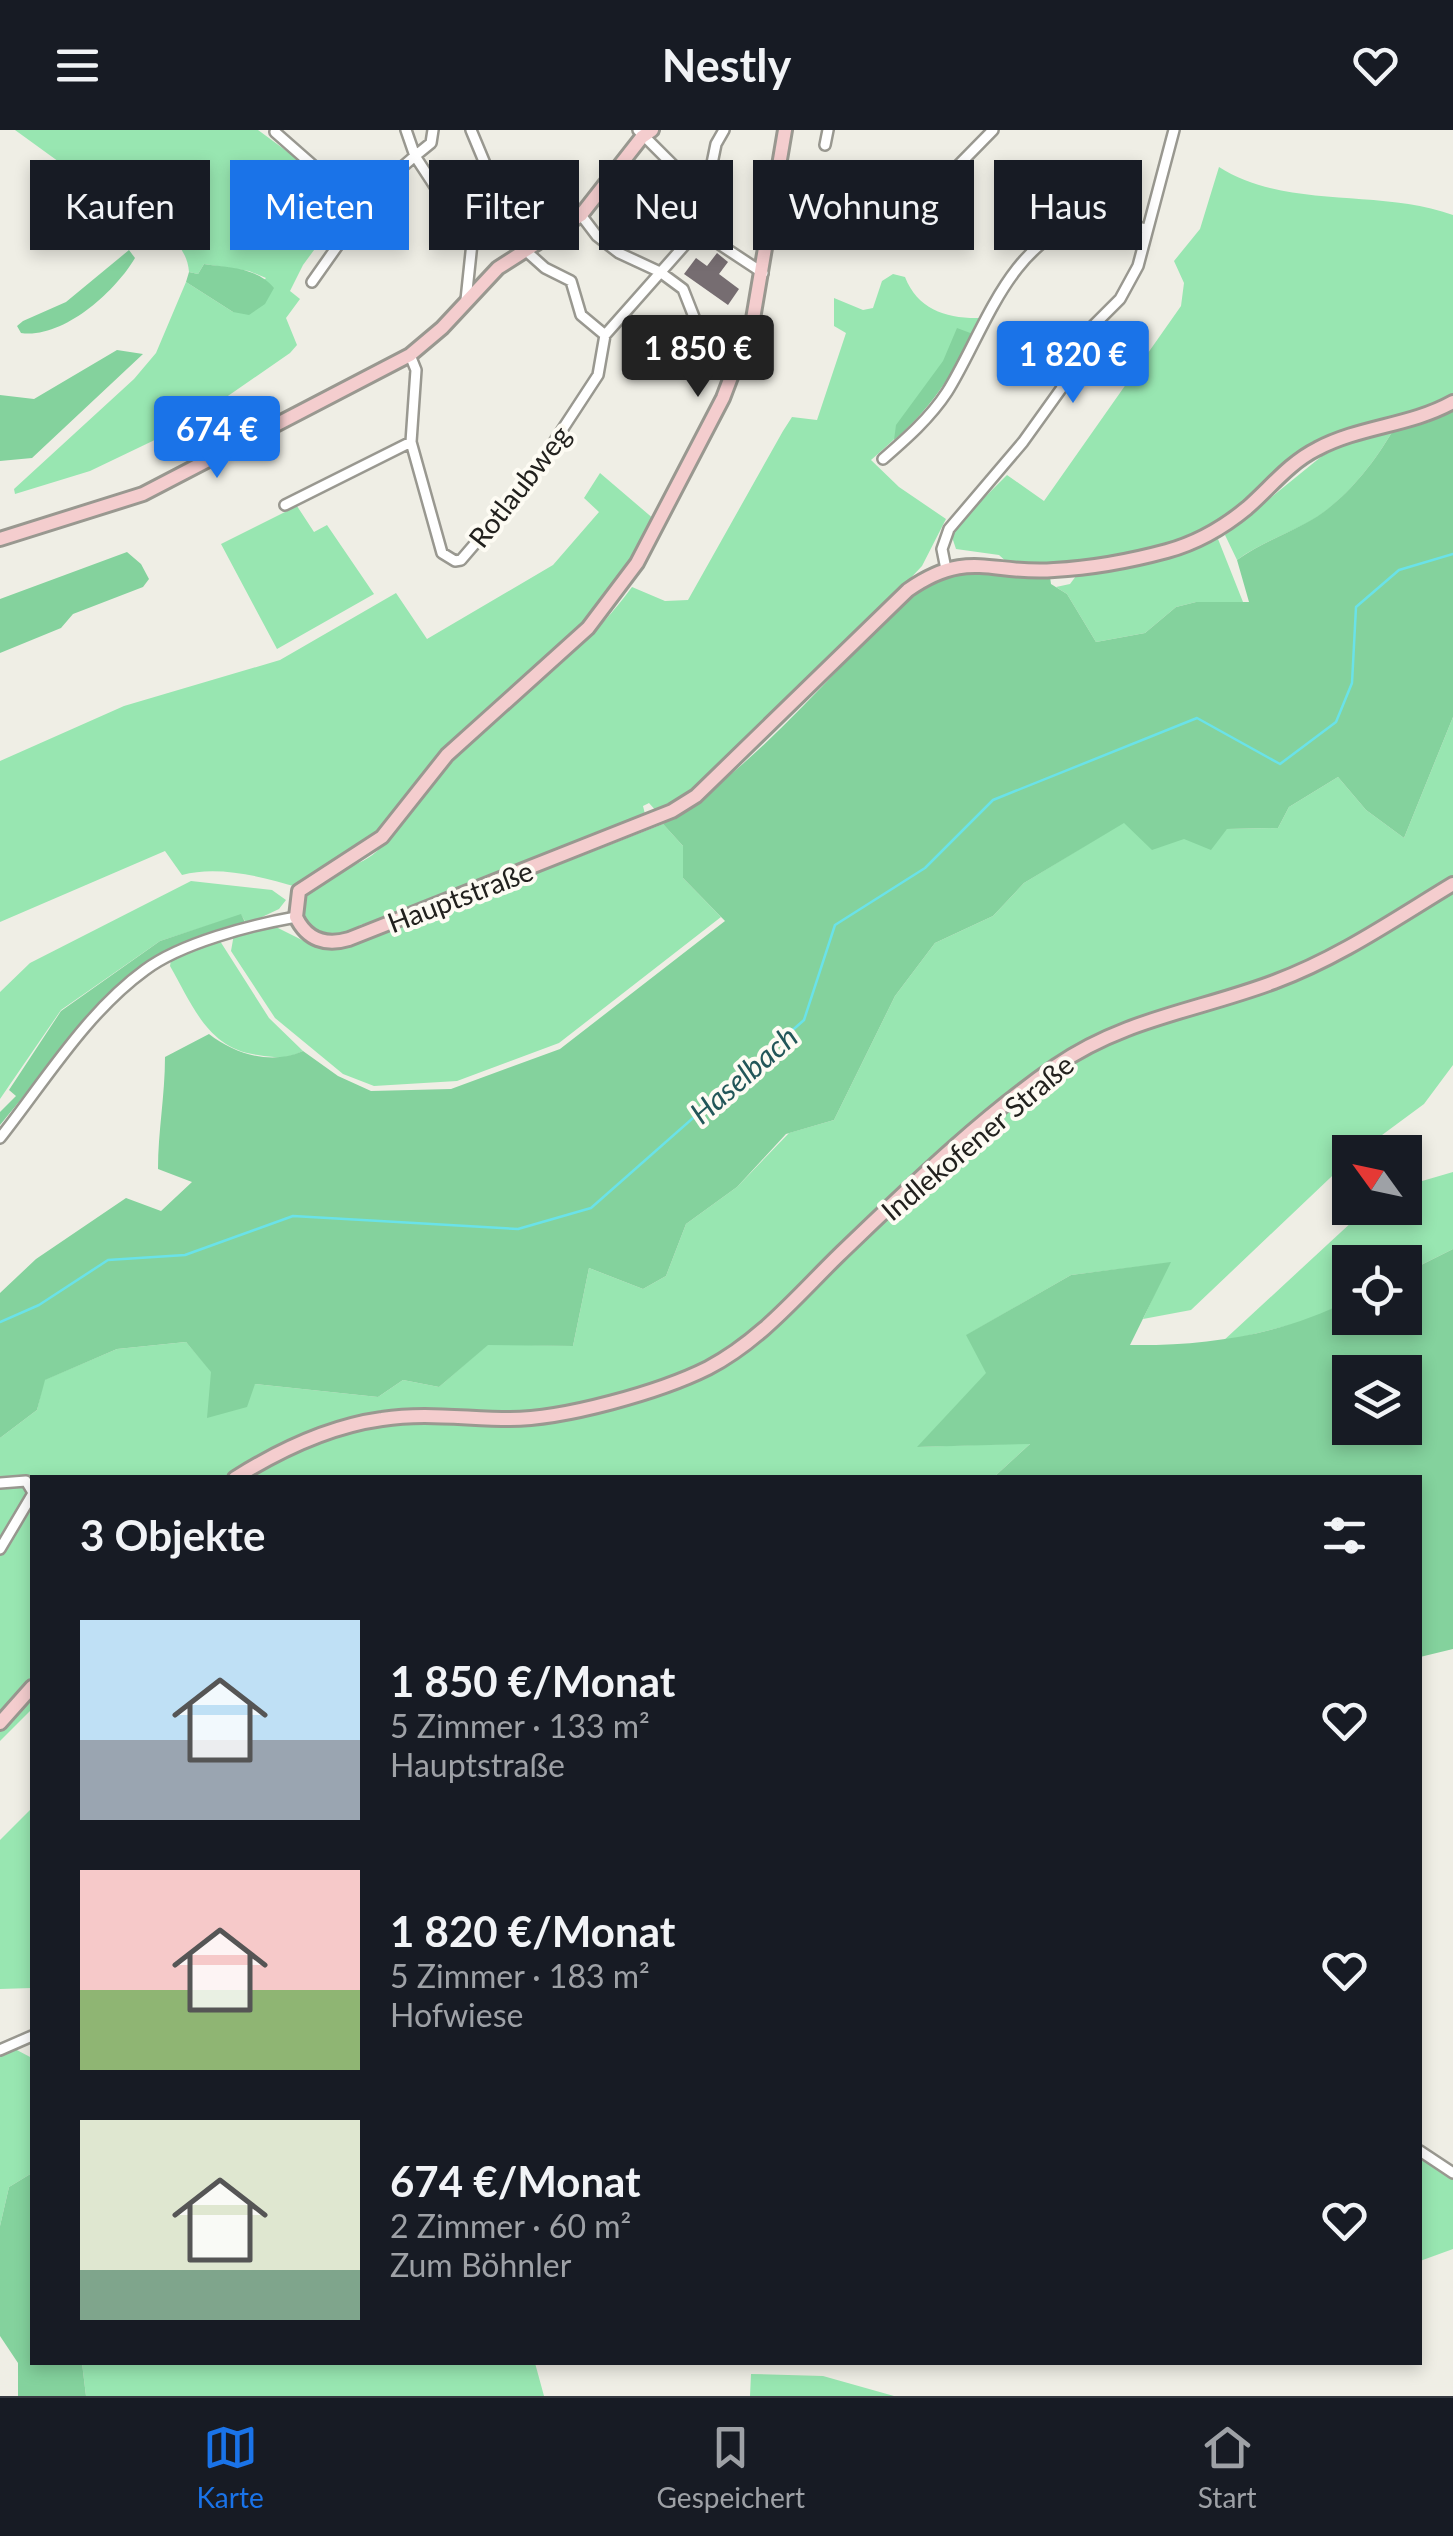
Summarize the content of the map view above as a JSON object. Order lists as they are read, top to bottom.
{
  "streets": {
    "street": ["Rotlaubweg", "Hauptstraße", "Indlekofener Straße"]
  },
  "water": ["Haselbach"],
  "north": "top left",
  "page": {
    "header": "Nestly",
    "chip": [
      "Kaufen",
      "Mieten",
      "Filter",
      "Neu",
      "Wohnung",
      "Haus"
    ],
    "price": ["1 850 €", "1 820 €", "674 €"],
    "heading": "3 Objekte",
    "list": [
      {
        "name": "1 850 €/Monat",
        "note": "5 Zimmer · 133 m² · Hauptstraße"
      },
      {
        "name": "1 820 €/Monat",
        "note": "5 Zimmer · 183 m² · Hofwiese"
      },
      {
        "name": "674 €/Monat",
        "note": "2 Zimmer · 60 m² · Zum Böhnler"
      }
    ],
    "tabs": ["Karte", "Gespeichert", "Start"]
  }
}
